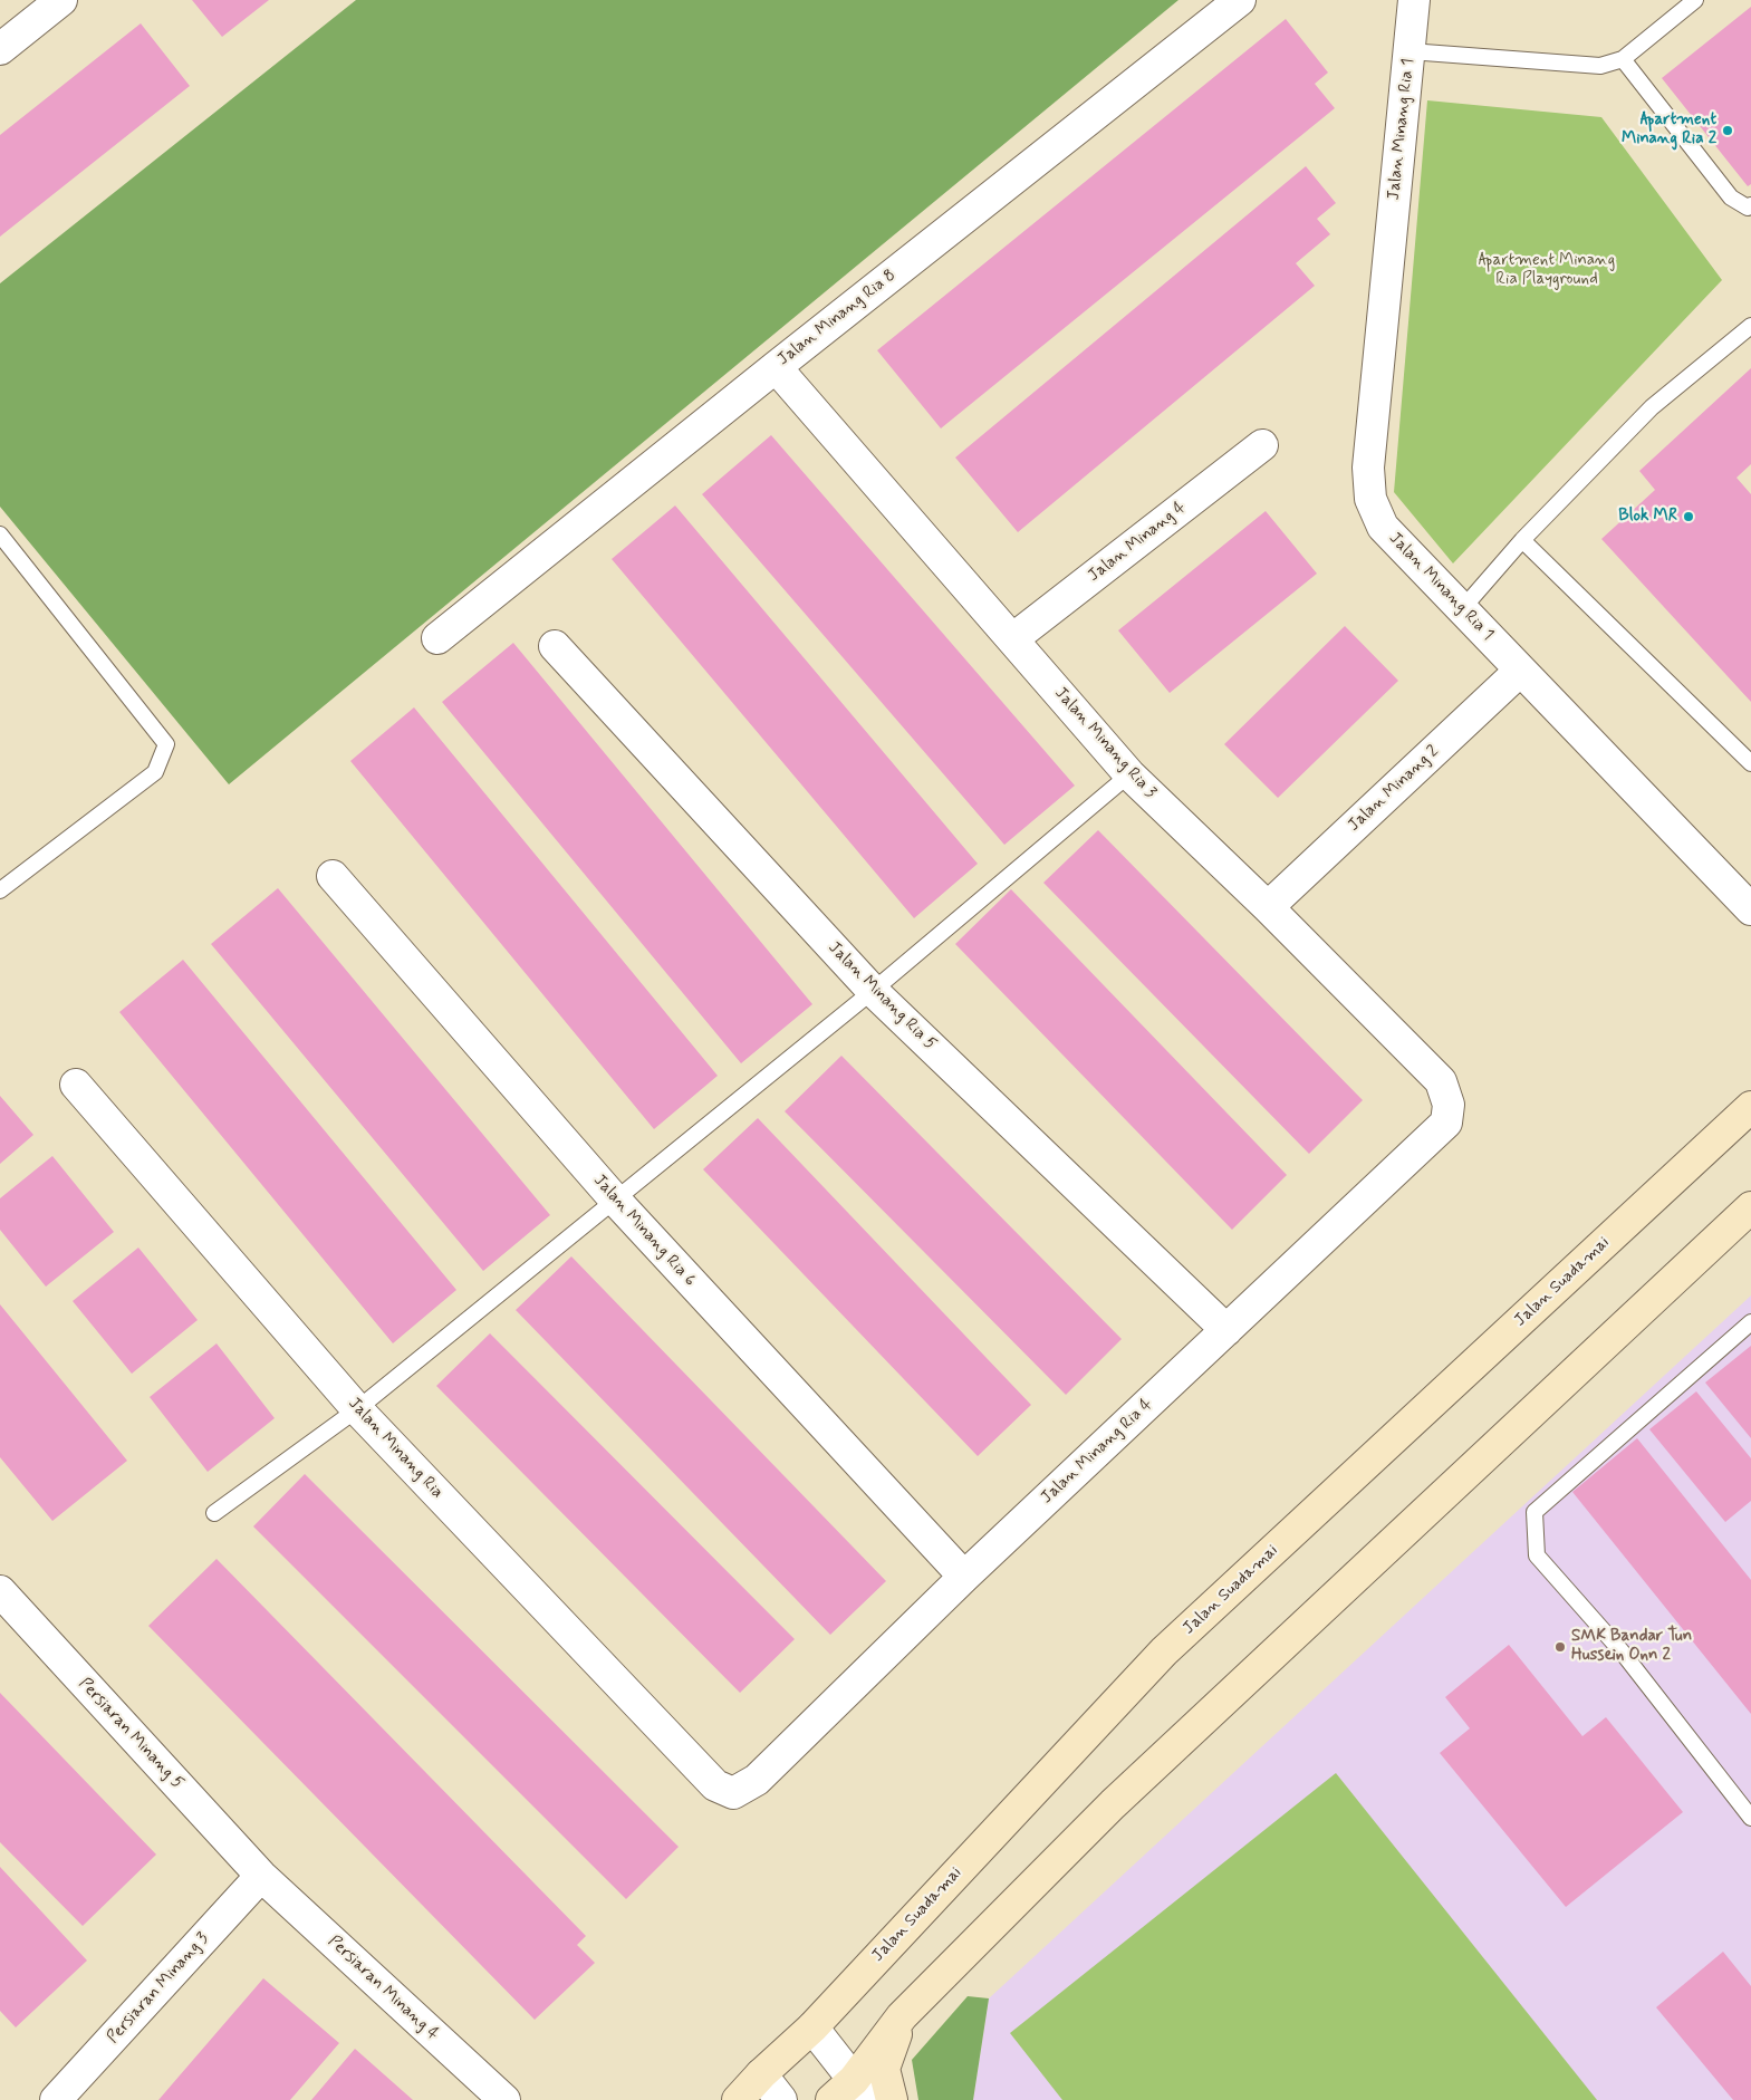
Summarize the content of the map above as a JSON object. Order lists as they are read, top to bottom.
{
  "streets": {
    "main road": ["Jalan Suadamai"],
    "street": [
      "Jalan Minang Ria 1",
      "Jalan Minang Ria 8",
      "Jalan Minang 4",
      "Jalan Minang Ria 3",
      "Jalan Minang 2",
      "Jalan Minang Ria 5",
      "Jalan Minang Ria 6",
      "Jalan Minang Ria",
      "Jalan Minang Ria 4",
      "Persiaran Minang 5",
      "Persiaran Minang 3",
      "Persiaran Minang 4"
    ]
  },
  "crossings": [
    ["Jalan Minang Ria 1", "Jalan Minang 2"],
    ["Jalan Minang Ria 8", "Jalan Minang Ria 3"],
    ["Jalan Minang 4", "Jalan Minang Ria 3"],
    ["Jalan Minang Ria 3", "Jalan Minang 2"],
    ["Jalan Minang Ria 3", "Jalan Minang Ria 4"],
    ["Jalan Minang Ria 5", "Jalan Minang Ria 4"],
    ["Jalan Minang Ria 6", "Jalan Minang Ria 4"],
    ["Jalan Minang Ria", "Jalan Minang Ria 4"],
    ["Persiaran Minang 5", "Persiaran Minang 3"],
    ["Persiaran Minang 5", "Persiaran Minang 4"],
    ["Persiaran Minang 3", "Persiaran Minang 4"]
  ],
  "parks": ["Apartment Minang Ria Playground"],
  "places": ["Apartment Minang Ria 2", "Blok MR", "SMK Bandar Tun Hussein Onn 2"]
}
